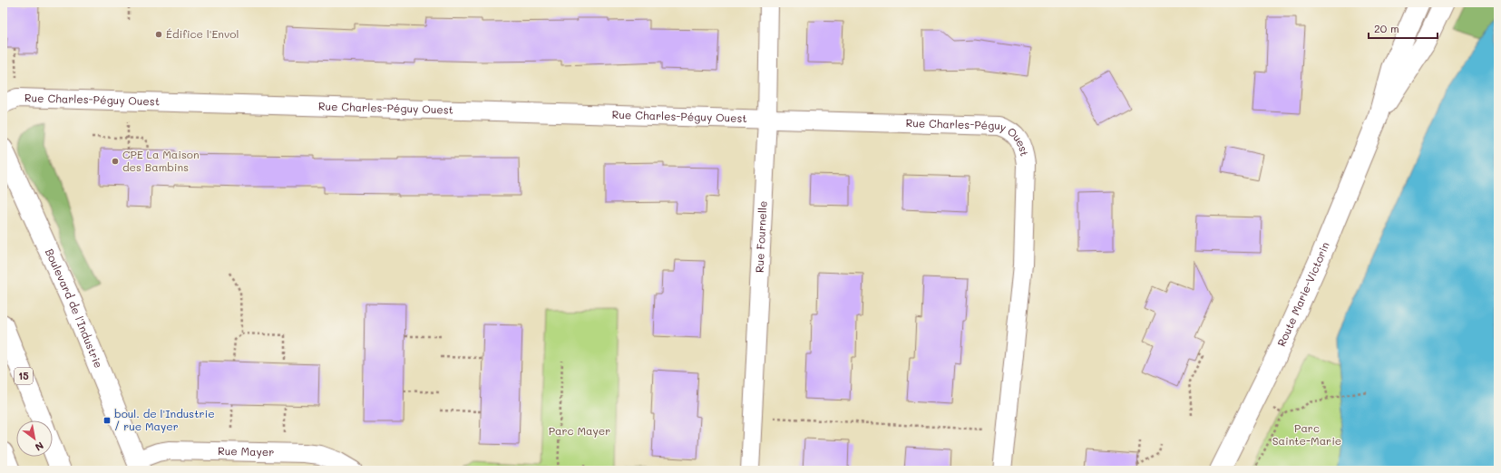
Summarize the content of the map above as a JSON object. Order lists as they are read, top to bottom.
{
  "streets": {
    "main road": ["Route Marie-Victorin", "Boulevard de l'Industrie", "15"],
    "street": ["Rue Charles-Péguy Ouest", "Rue Fournelle", "Rue Mayer"]
  },
  "crossings": [
    ["Rue Charles-Péguy Ouest", "Rue Fournelle"],
    ["Boulevard de l'Industrie", "Rue Mayer"]
  ],
  "parks": ["Parc Sainte-Marie", "Parc Mayer"],
  "places": {
    "other": ["Édifice l'Envol", "CPE La Maison des Bambins"],
    "transit": ["boul. de l'Industrie / rue Mayer"]
  },
  "scale_bar": "20 m",
  "north": "bottom right"
}
